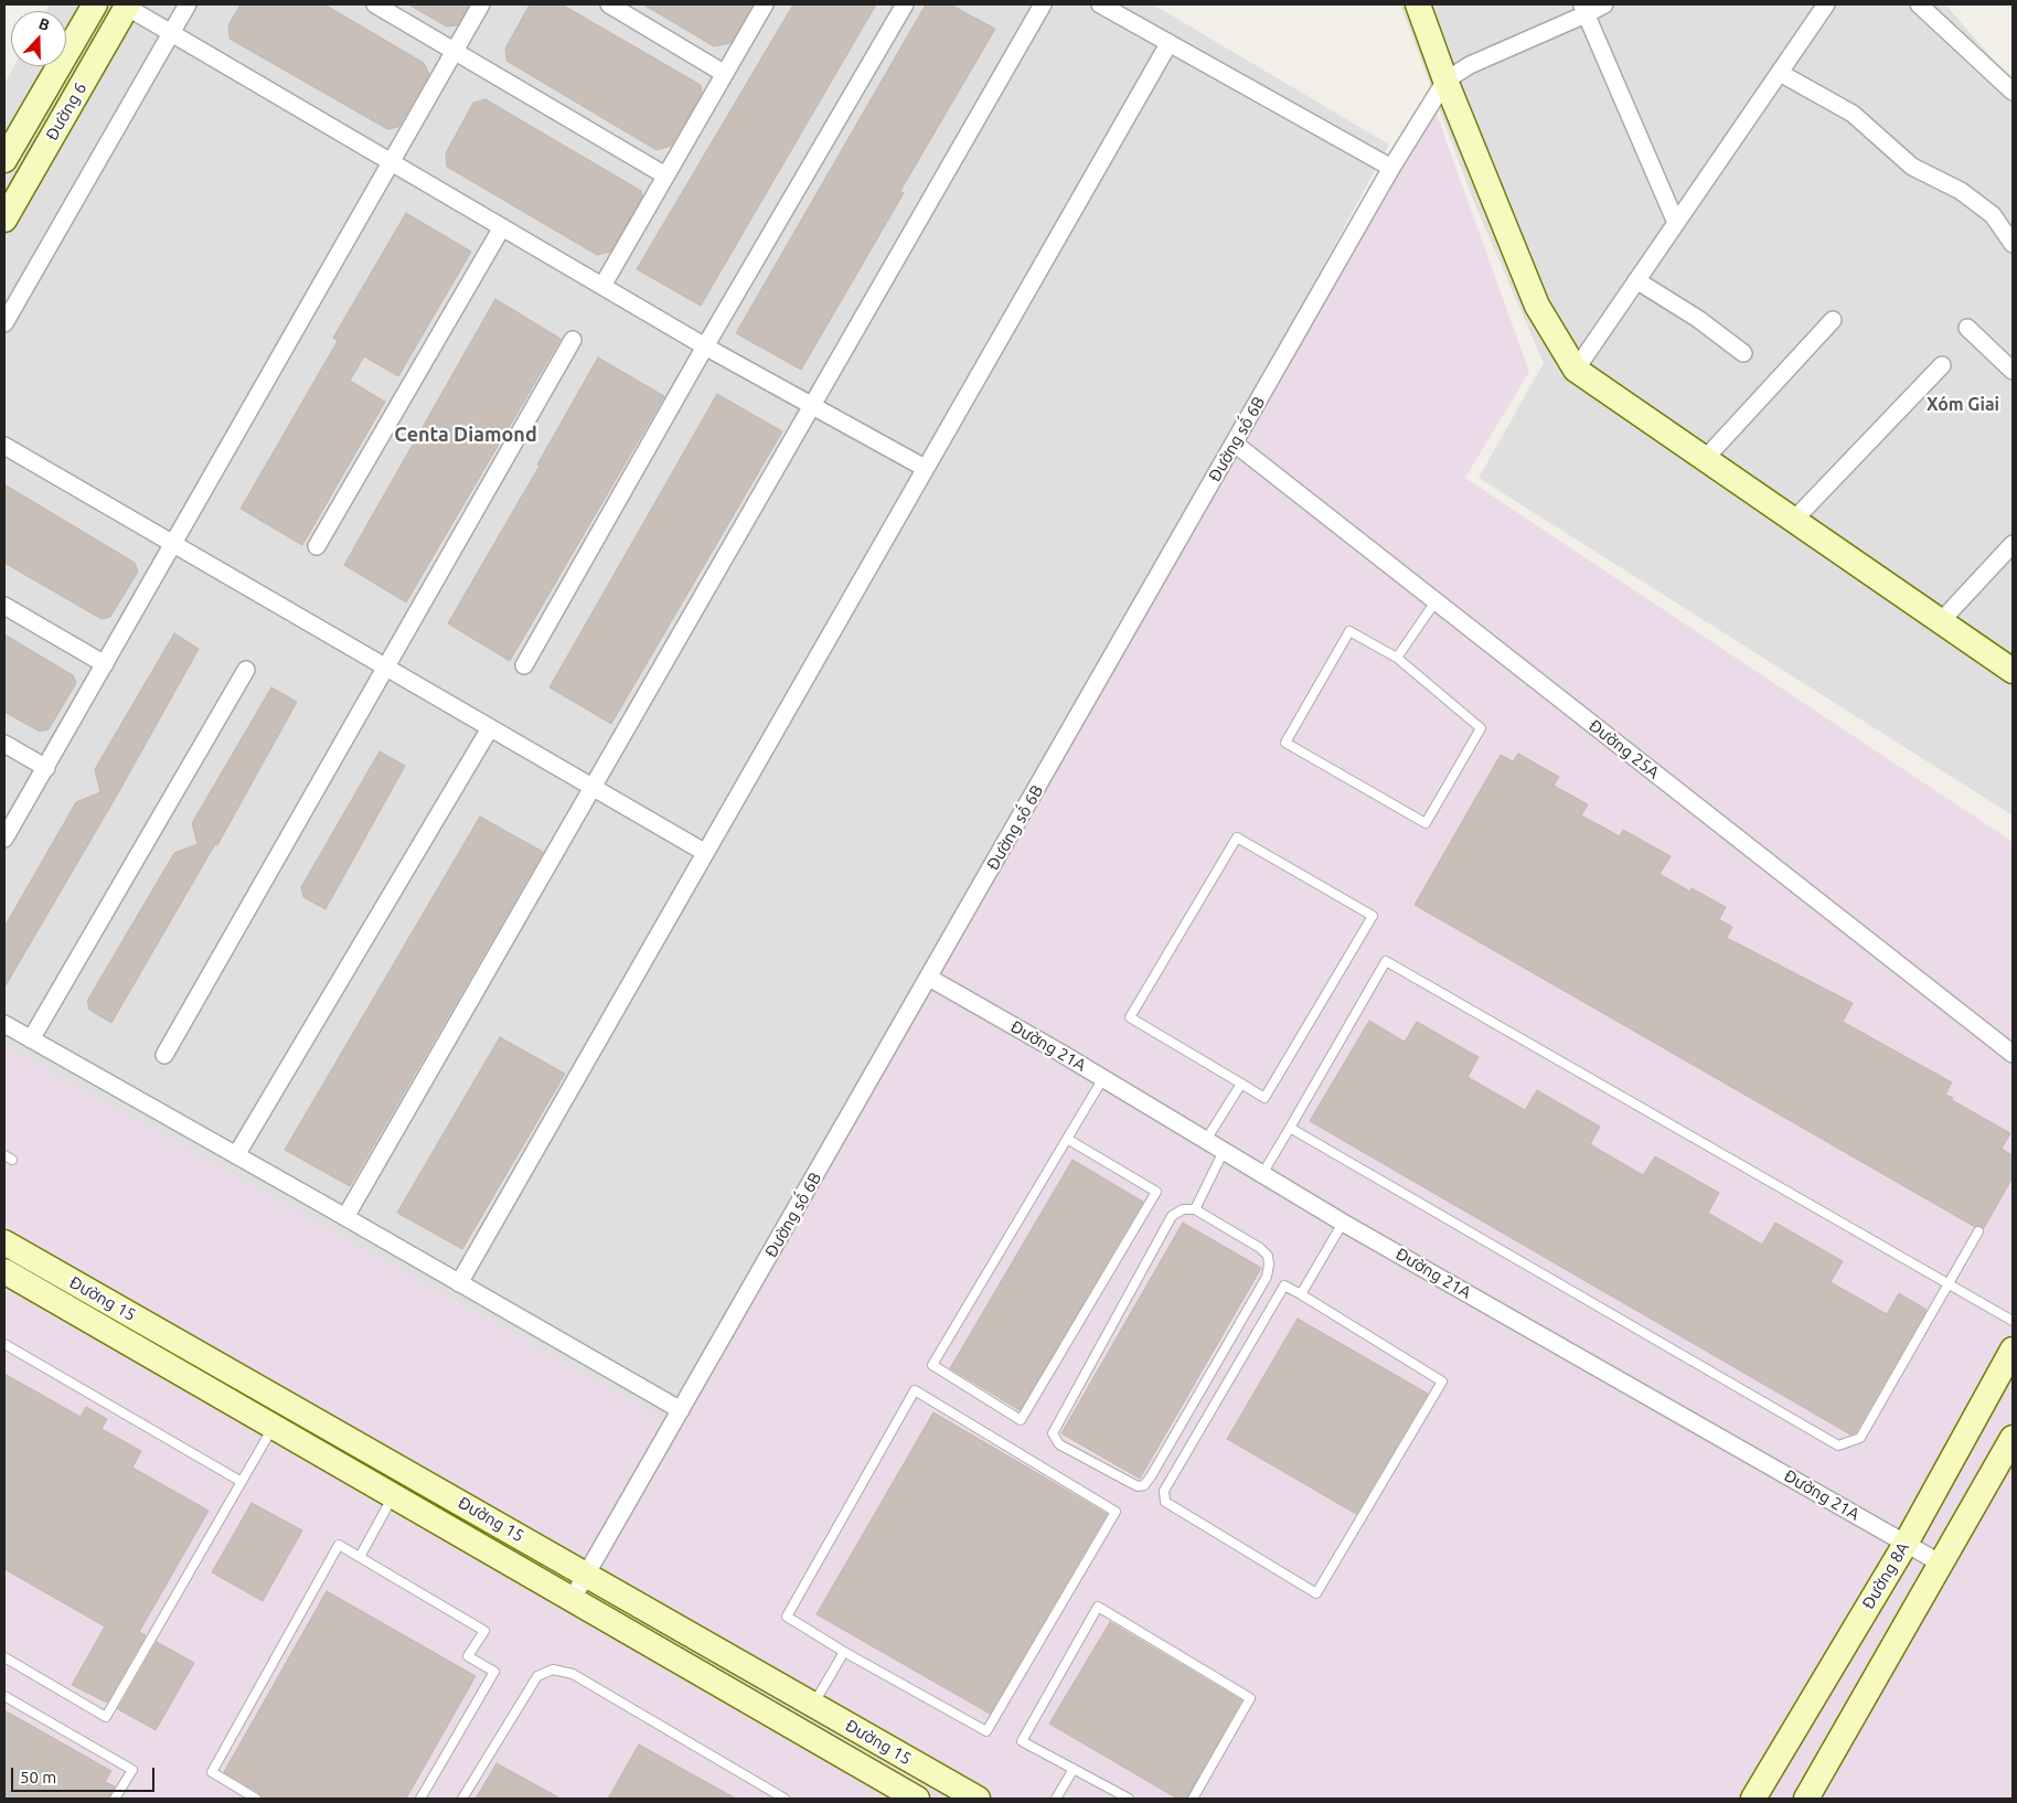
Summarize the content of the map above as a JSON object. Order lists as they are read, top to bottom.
{
  "streets": {
    "street": [
      "Đường 6",
      "Đường số 6B",
      "Đường 25A",
      "Đường 21A",
      "Đường 15",
      "Đường 8A"
    ]
  },
  "crossings": [
    ["Đường số 6B", "Đường 25A"],
    ["Đường số 6B", "Đường 21A"],
    ["Đường số 6B", "Đường 15"],
    ["Đường 21A", "Đường 8A"]
  ],
  "districts": ["Xóm Giai", "Centa Diamond"],
  "scale_bar": "50 m",
  "north": "top"
}
